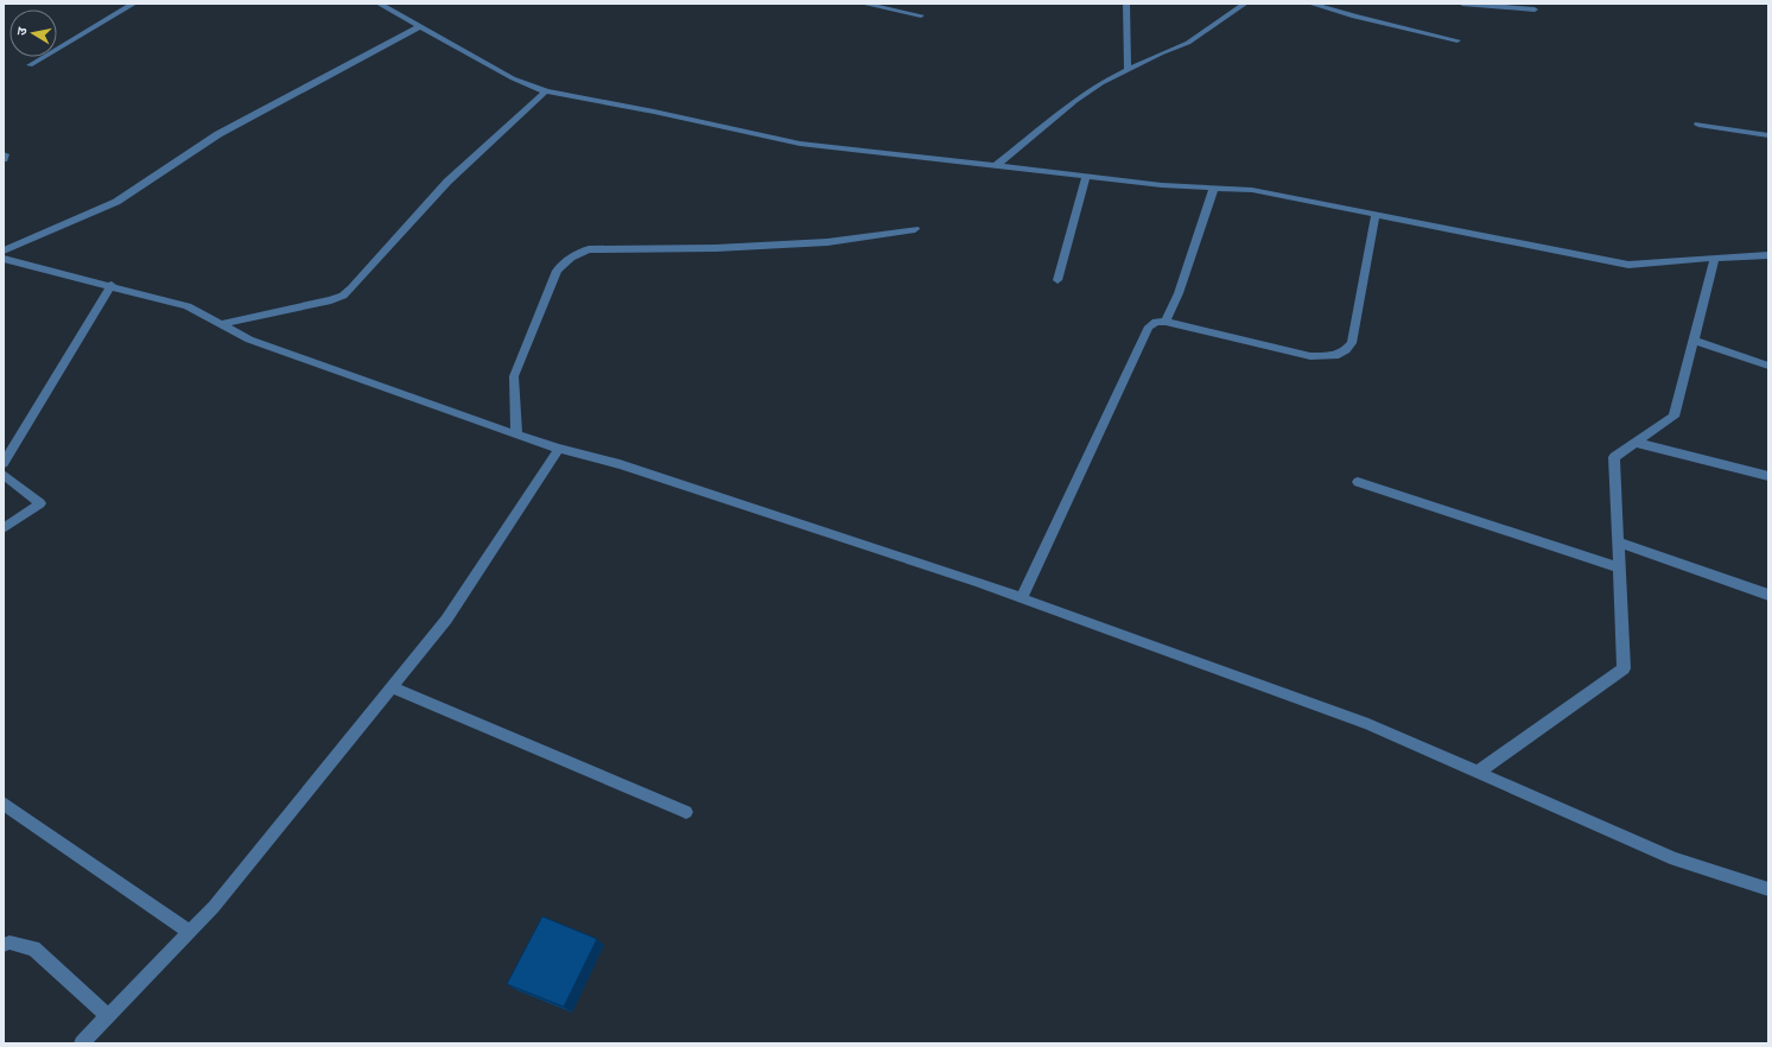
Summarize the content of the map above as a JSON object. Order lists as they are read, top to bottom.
{
  "north": "left"
}
